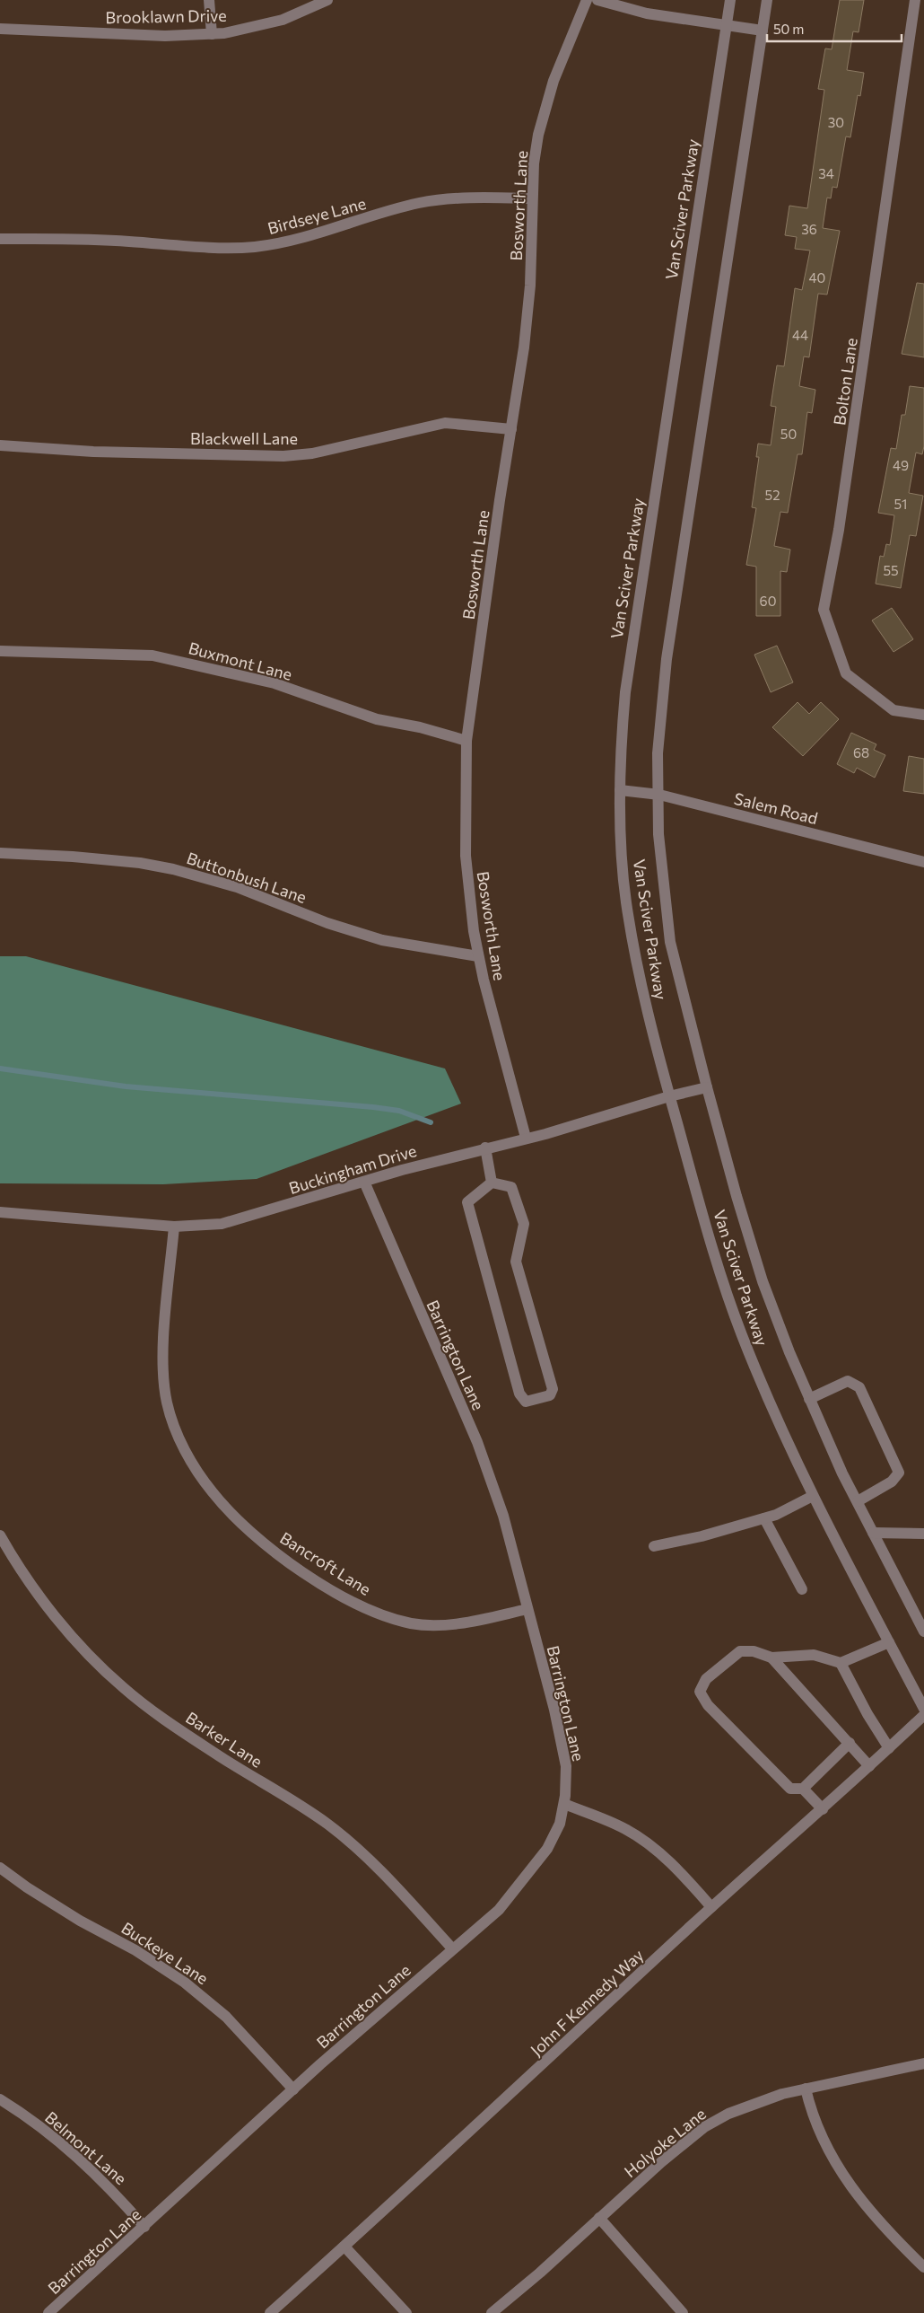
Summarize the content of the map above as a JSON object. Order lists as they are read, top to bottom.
{
  "streets": {
    "street": [
      "Brooklawn Drive",
      "Bosworth Lane",
      "Van Sciver Parkway",
      "Birdseye Lane",
      "Bolton Lane",
      "Blackwell Lane",
      "Buxmont Lane",
      "Salem Road",
      "Buttonbush Lane",
      "Buckingham Drive",
      "Barrington Lane",
      "Bancroft Lane",
      "Barker Lane",
      "Buckeye Lane",
      "John F Kennedy Way",
      "Holyoke Lane",
      "Belmont Lane"
    ]
  },
  "crossings": [
    ["Bosworth Lane", "Birdseye Lane"],
    ["Bosworth Lane", "Blackwell Lane"],
    ["Bosworth Lane", "Buxmont Lane"],
    ["Bosworth Lane", "Buttonbush Lane"],
    ["Bosworth Lane", "Buckingham Drive"],
    ["Van Sciver Parkway", "Salem Road"],
    ["Van Sciver Parkway", "Buckingham Drive"],
    ["Buckingham Drive", "Barrington Lane"],
    ["Buckingham Drive", "Bancroft Lane"],
    ["Barrington Lane", "Bancroft Lane"],
    ["Barrington Lane", "Barker Lane"],
    ["Barrington Lane", "Buckeye Lane"],
    ["Barrington Lane", "Belmont Lane"]
  ],
  "house_numbers": [
    "30",
    "34",
    "36",
    "40",
    "44",
    "50",
    "49",
    "52",
    "51",
    "55",
    "60",
    "68"
  ],
  "scale_bar": "50 m"
}
